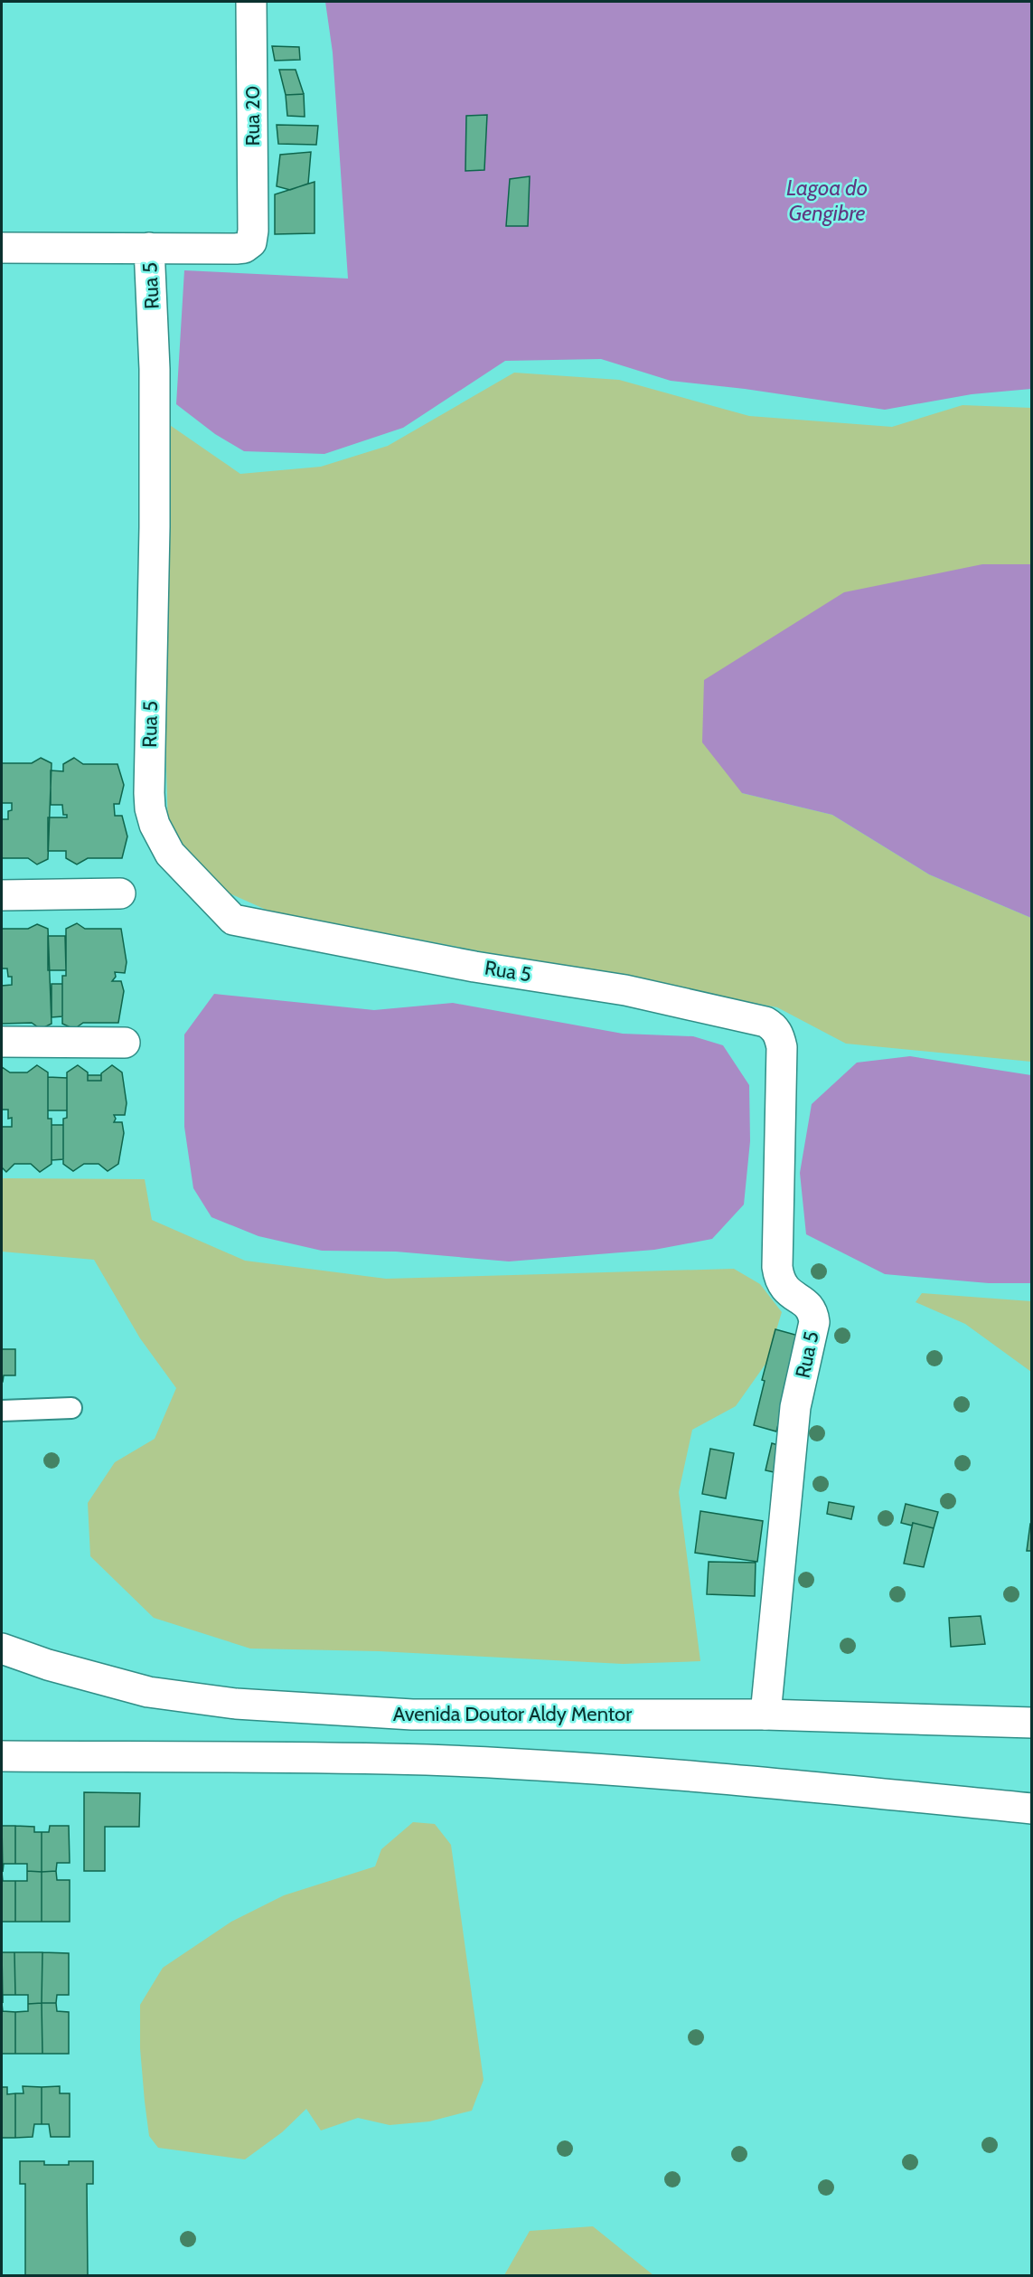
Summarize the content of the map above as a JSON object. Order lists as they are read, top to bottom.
{
  "streets": {
    "street": ["Rua 20", "Rua 5", "Avenida Doutor Aldy Mentor"]
  },
  "crossings": [
    ["Rua 20", "Rua 5"],
    ["Rua 5", "Avenida Doutor Aldy Mentor"]
  ],
  "water": ["Lagoa do Gengibre"]
}
